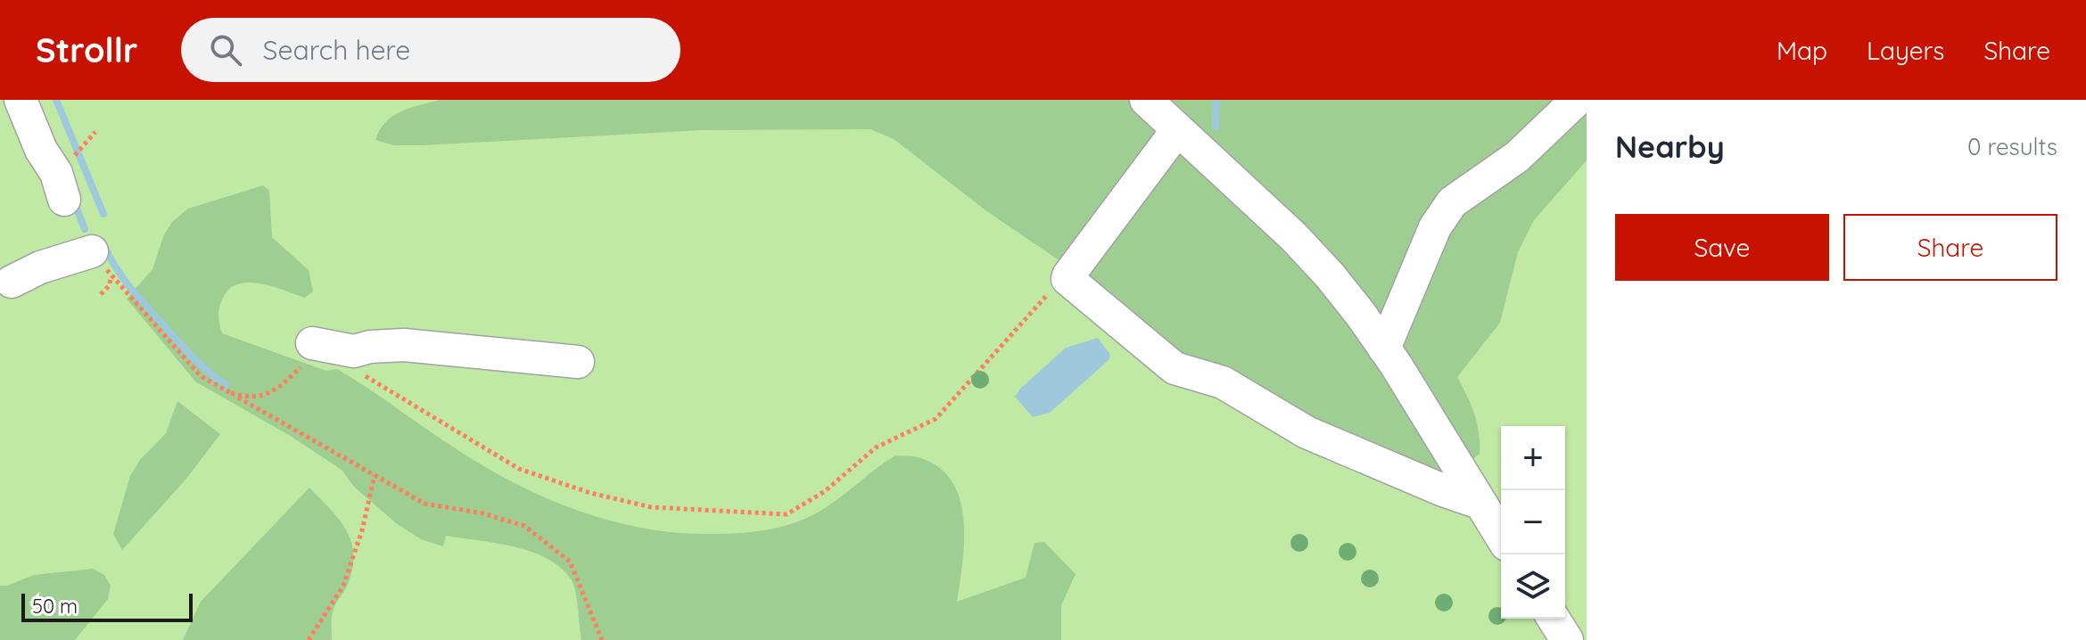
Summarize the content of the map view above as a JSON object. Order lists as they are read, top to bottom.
{
  "scale_bar": "50 m",
  "page": {
    "header": "Strollr",
    "search": "Search here",
    "nav": ["Map", "Layers", "Share"],
    "heading": ["Nearby", "0 results"],
    "buttons": ["Save", "Share"],
    "map_buttons": ["+", "−"],
    "scale": "50 m"
  }
}
